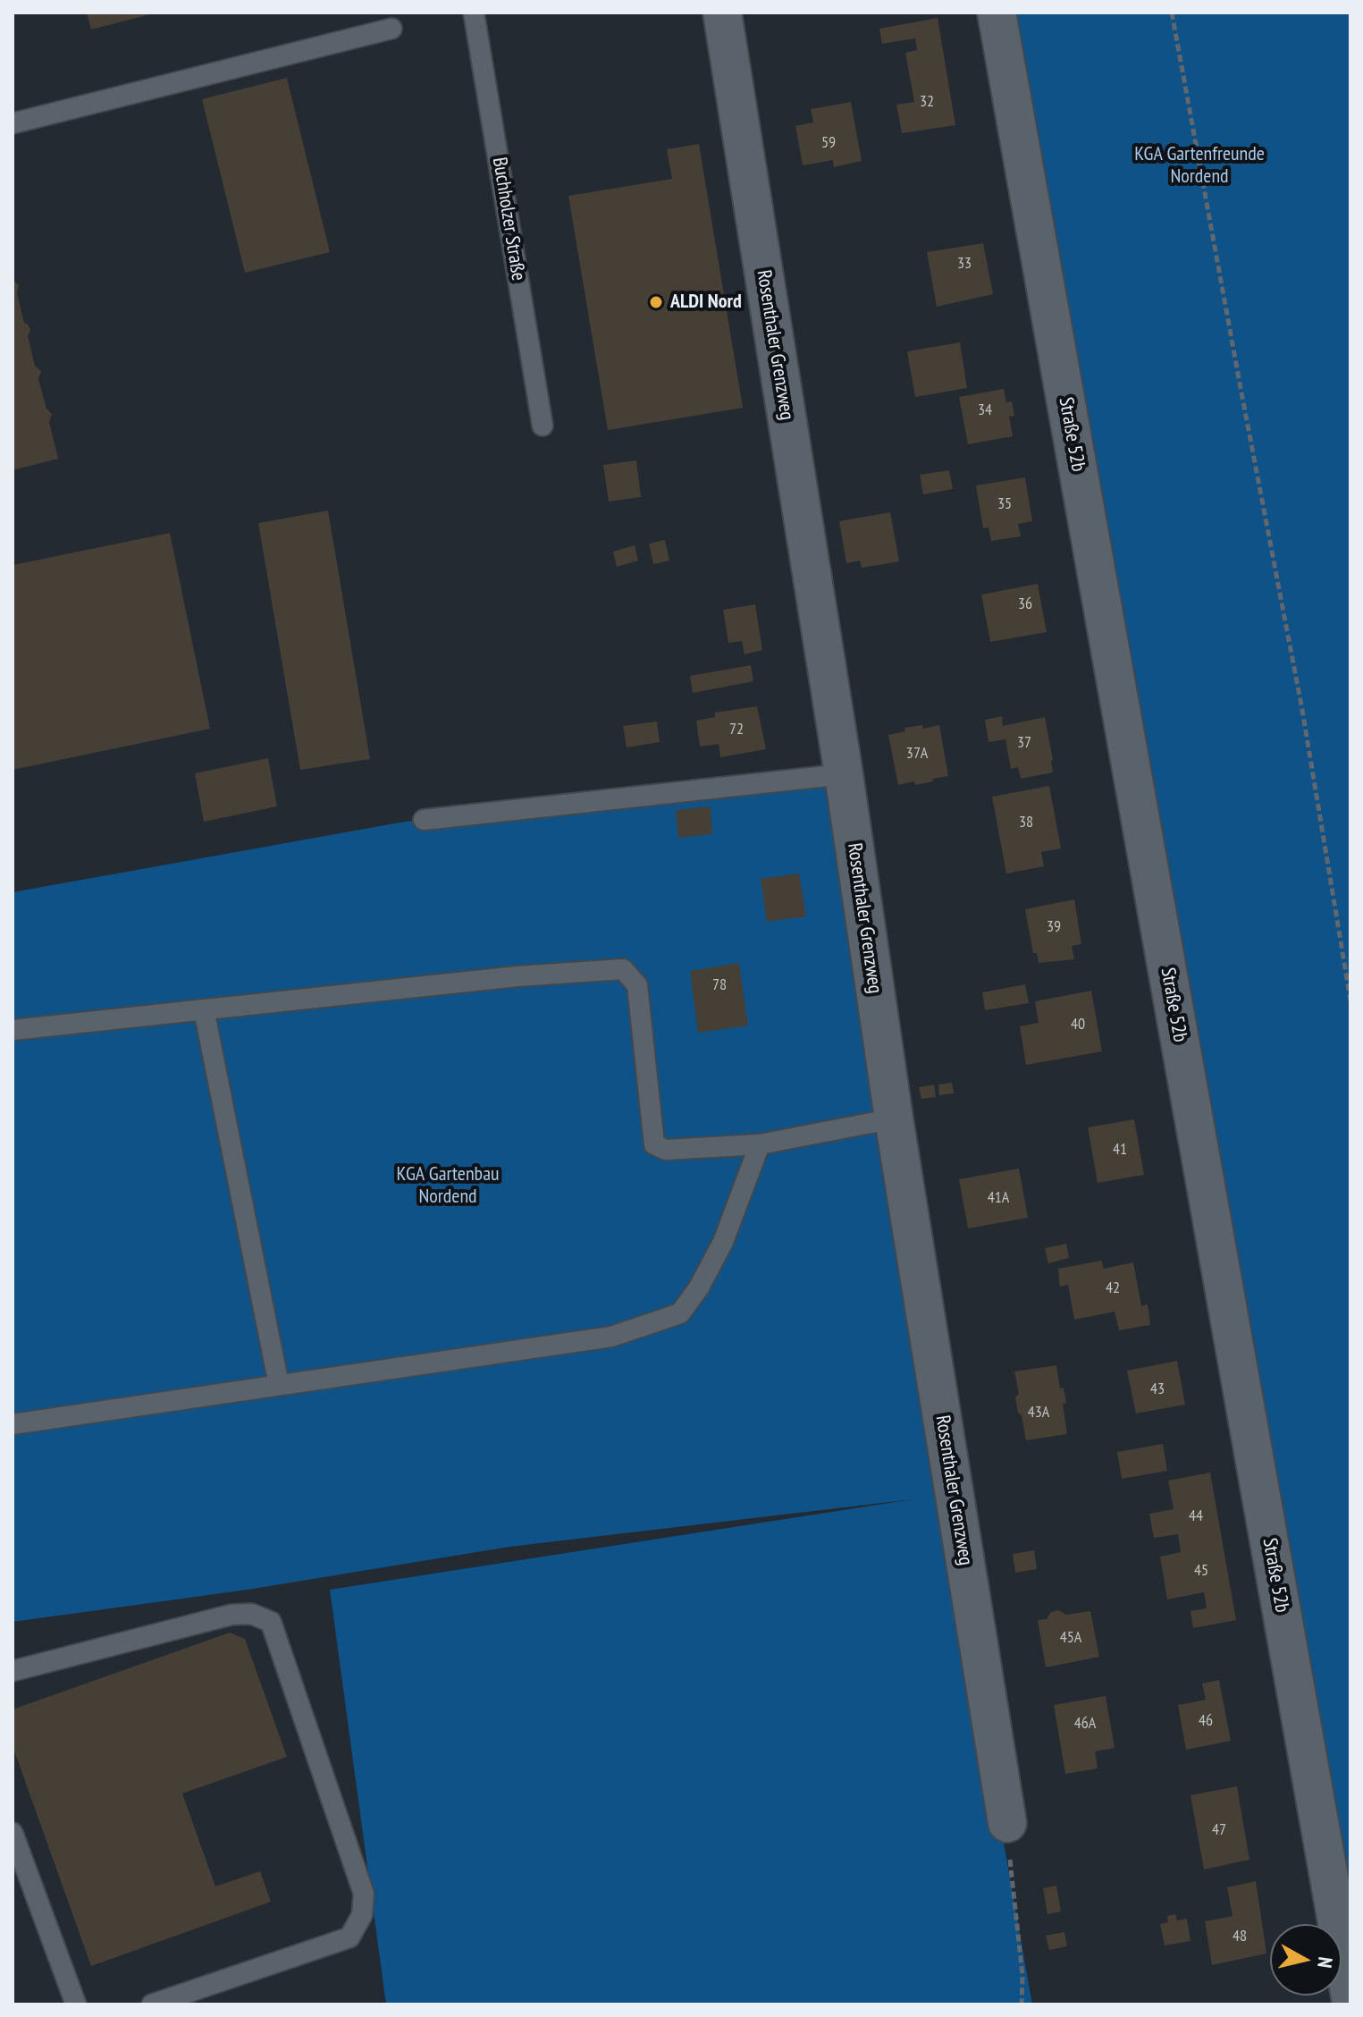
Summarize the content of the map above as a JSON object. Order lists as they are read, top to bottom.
{
  "streets": {
    "street": ["Rosenthaler Grenzweg", "Straße 52b"],
    "lane": ["Buchholzer Straße"]
  },
  "parks": ["KGA Gartenfreunde Nordend", "KGA Gartenbau Nordend"],
  "places": ["ALDI Nord"],
  "house_numbers": [
    "32",
    "59",
    "33",
    "34",
    "35",
    "36",
    "72",
    "37",
    "37A",
    "38",
    "39",
    "78",
    "40",
    "41",
    "41A",
    "42",
    "43",
    "43A",
    "44",
    "45",
    "45A",
    "46",
    "46A",
    "47",
    "48"
  ],
  "north": "right"
}
